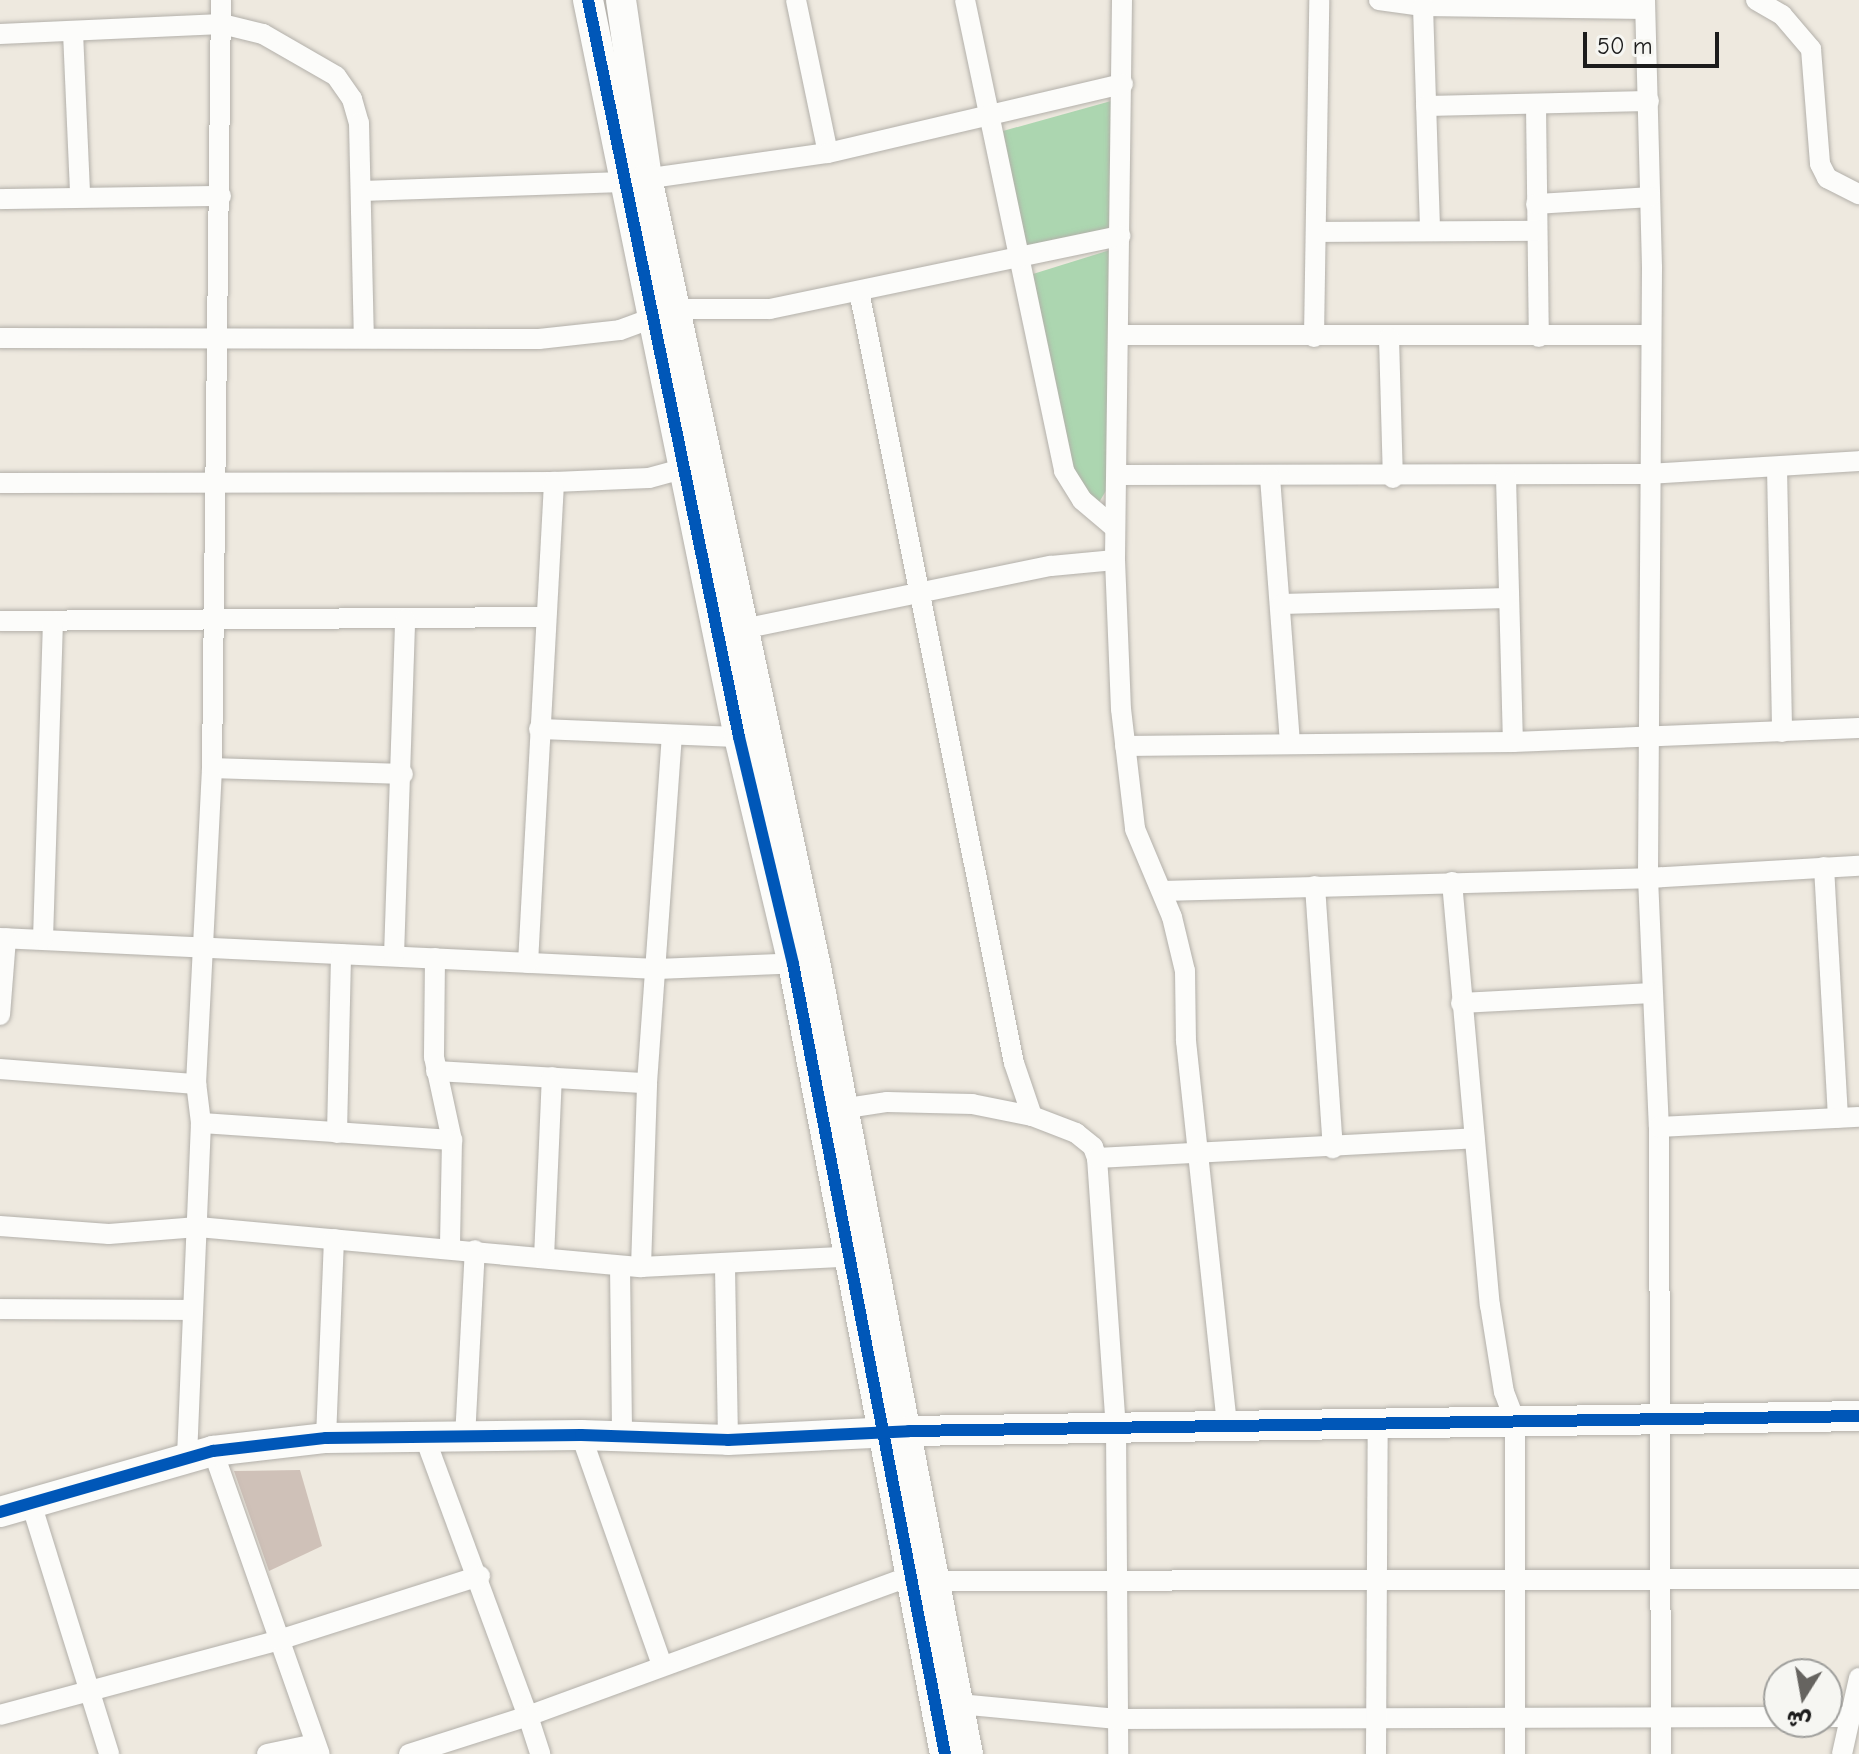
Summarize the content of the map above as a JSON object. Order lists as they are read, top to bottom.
{
  "scale_bar": "50 m",
  "north": "bottom"
}
